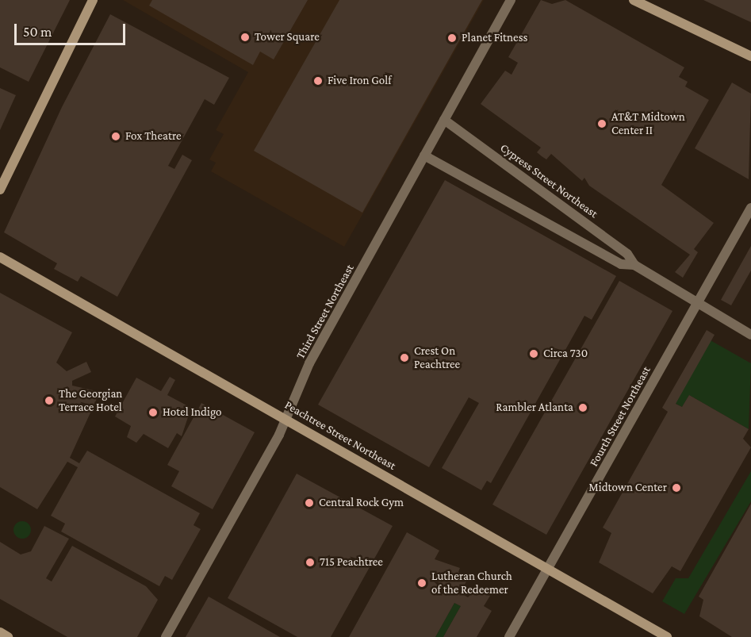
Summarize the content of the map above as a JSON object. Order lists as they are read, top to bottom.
{
  "streets": {
    "main road": ["Peachtree Street Northeast"],
    "street": ["Cypress Street Northeast", "Third Street Northeast", "Fourth Street Northeast"]
  },
  "crossings": [
    ["Cypress Street Northeast", "Third Street Northeast"],
    ["Cypress Street Northeast", "Fourth Street Northeast"],
    ["Third Street Northeast", "Peachtree Street Northeast"],
    ["Fourth Street Northeast", "Peachtree Street Northeast"]
  ],
  "places": [
    "Tower Square",
    "Planet Fitness",
    "Five Iron Golf",
    "AT&T Midtown Center II",
    "Fox Theatre",
    "Circa 730",
    "Crest On Peachtree",
    "The Georgian Terrace Hotel",
    "Rambler Atlanta",
    "Hotel Indigo",
    "Midtown Center",
    "Central Rock Gym",
    "715 Peachtree",
    "Lutheran Church of the Redeemer"
  ],
  "scale_bar": "50 m"
}
